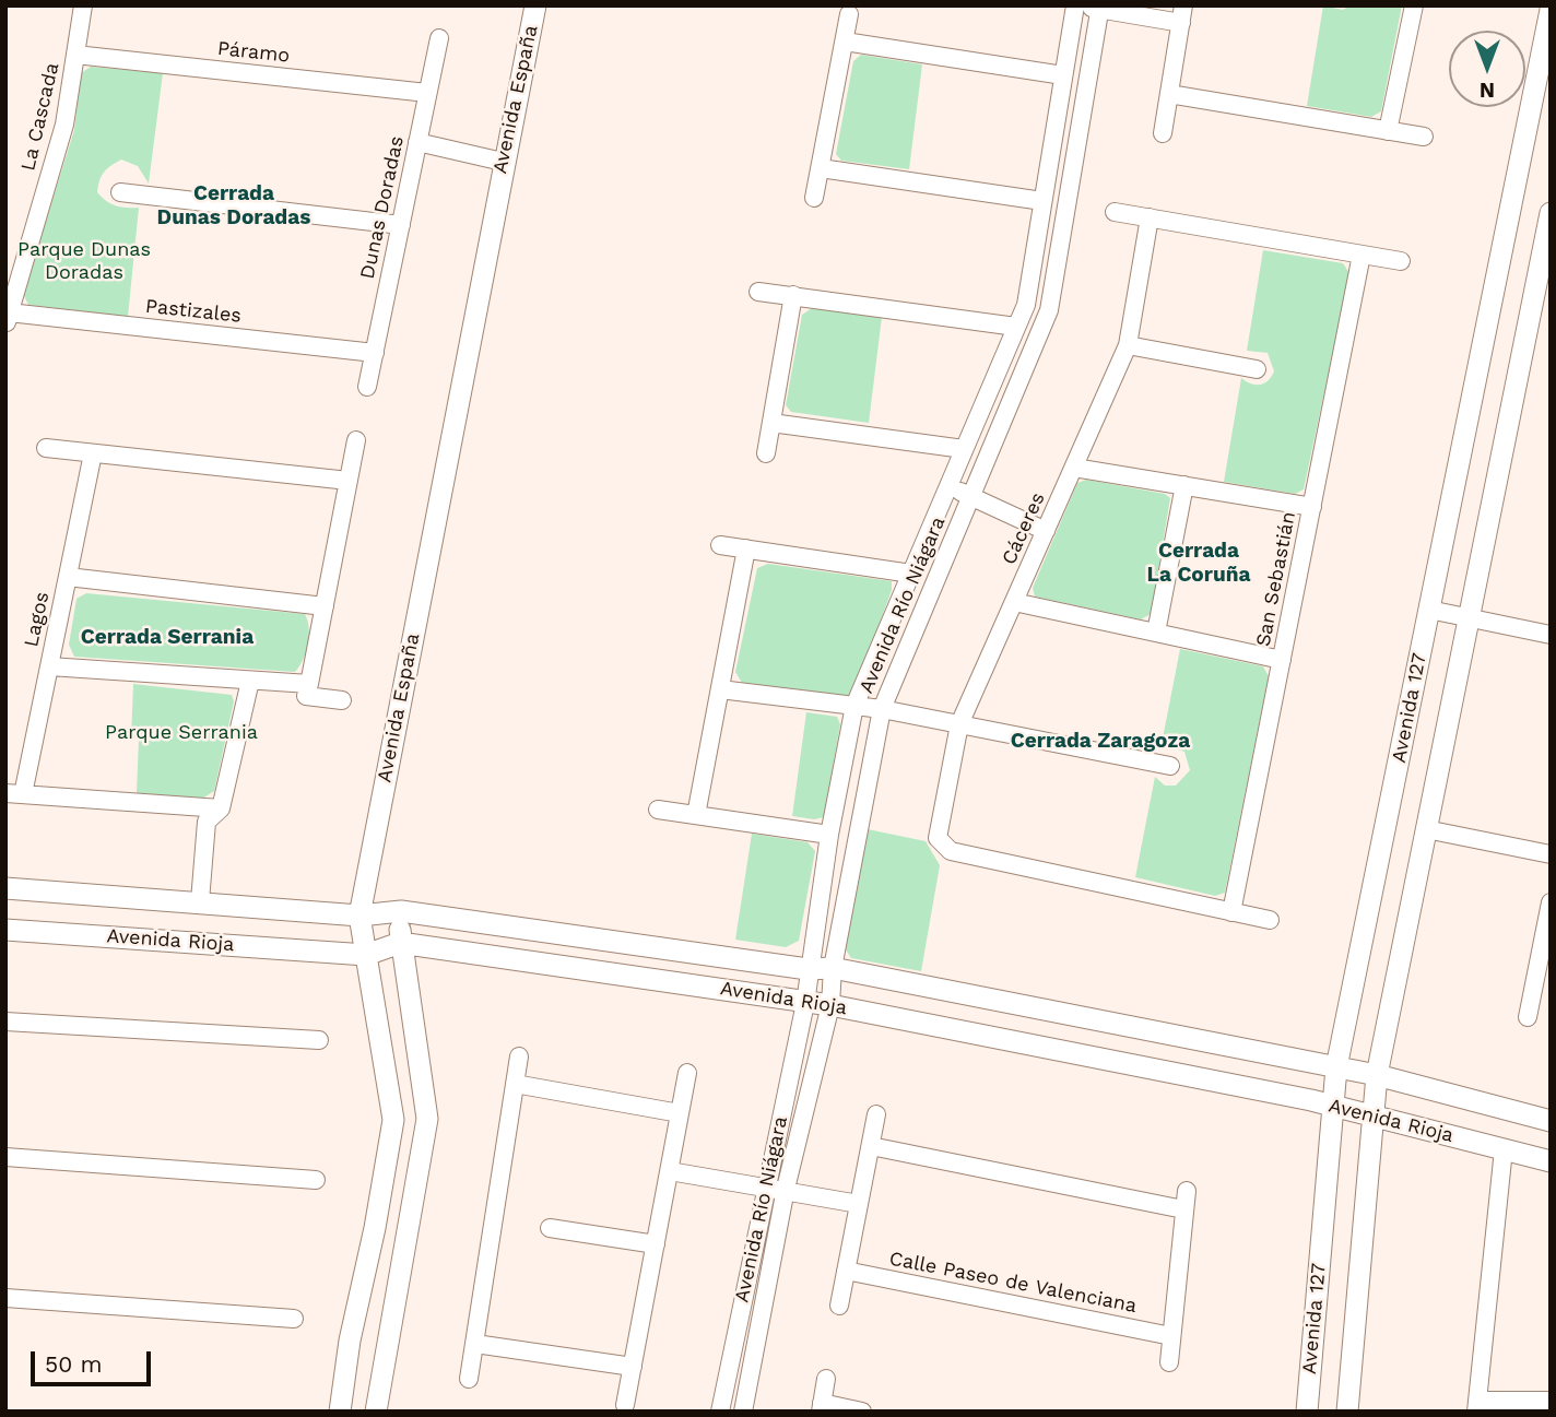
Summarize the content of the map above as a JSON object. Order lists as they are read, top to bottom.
{
  "streets": {
    "main road": ["Avenida España", "Avenida 127", "Avenida Rioja"],
    "street": [
      "Páramo",
      "La Cascada",
      "Dunas Doradas",
      "Pastizales",
      "Cáceres",
      "San Sebastián",
      "Avenida Río Niágara",
      "Lagos",
      "Calle Paseo de Valenciana"
    ]
  },
  "crossings": [
    ["Páramo", "La Cascada"],
    ["Páramo", "Dunas Doradas"],
    ["Avenida España", "Avenida Rioja"],
    ["La Cascada", "Pastizales"],
    ["Dunas Doradas", "Pastizales"],
    ["Cáceres", "San Sebastián"],
    ["Avenida Río Niágara", "Avenida Rioja"],
    ["Avenida 127", "Avenida Rioja"]
  ],
  "districts": [
    "Cerrada Dunas Doradas",
    "Cerrada La Coruña",
    "Cerrada Serrania",
    "Cerrada Zaragoza"
  ],
  "parks": ["Parque Dunas Doradas", "Parque Serrania"],
  "scale_bar": "50 m",
  "north": "bottom"
}
